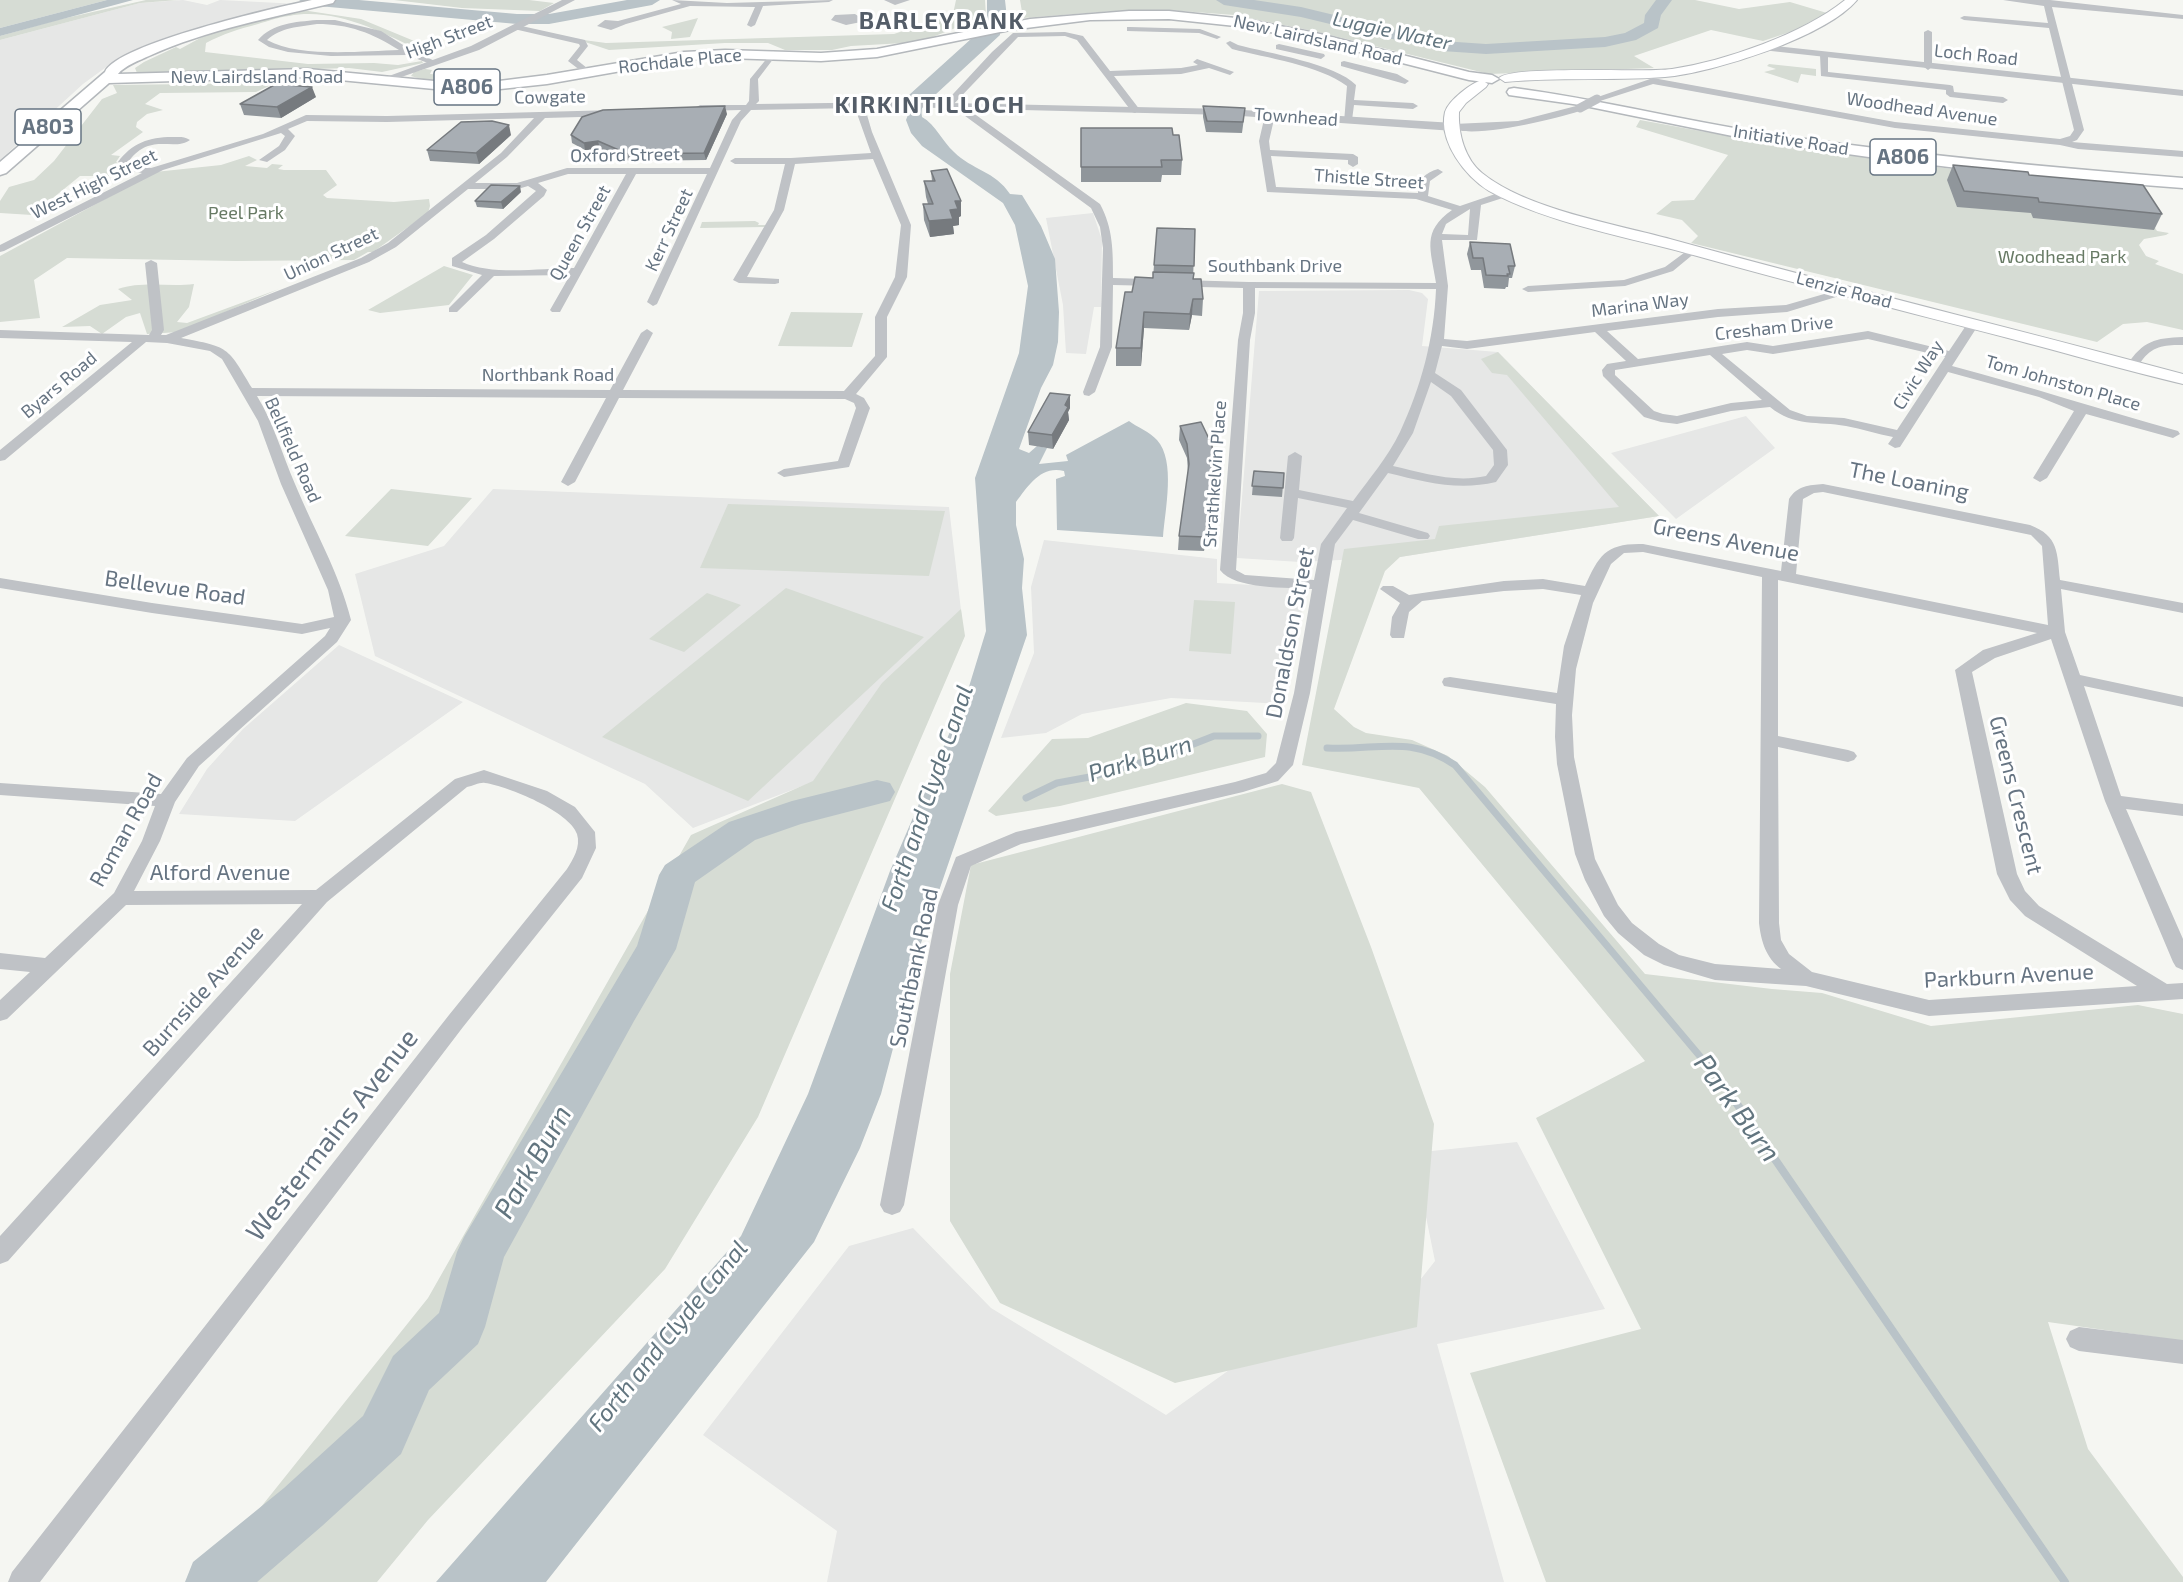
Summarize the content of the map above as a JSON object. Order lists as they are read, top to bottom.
{
  "streets": {
    "main road": [
      "New Lairdsland Road",
      "Rochdale Place",
      "A806",
      "A803",
      "Initiative Road",
      "Lenzie Road"
    ],
    "street": [
      "High Street",
      "Loch Road",
      "Cowgate",
      "Woodhead Avenue",
      "Townhead",
      "Oxford Street",
      "Thistle Street",
      "West High Street",
      "Kerr Street",
      "Queen Street",
      "Union Street",
      "Southbank Drive",
      "Marina Way",
      "Cresham Drive",
      "Northbank Road",
      "Civic Way",
      "Tom Johnston Place",
      "Byars Road",
      "Bellfield Road",
      "Strathkelvin Place",
      "The Loaning",
      "Greens Avenue",
      "Bellevue Road",
      "Donaldson Street",
      "Greens Crescent",
      "Roman Road",
      "Alford Avenue",
      "Southbank Road",
      "Parkburn Avenue",
      "Burnside Avenue",
      "Westermains Avenue"
    ]
  },
  "crossings": [
    ["High Street", "New Lairdsland Road"],
    ["New Lairdsland Road", "Rochdale Place"],
    ["New Lairdsland Road", "A803"],
    ["A806", "Initiative Road"],
    ["Cowgate", "West High Street"],
    ["Cowgate", "Union Street"],
    ["Oxford Street", "Kerr Street"],
    ["Oxford Street", "Queen Street"],
    ["Oxford Street", "Union Street"],
    ["Union Street", "Byars Road"],
    ["Union Street", "Bellfield Road"],
    ["Southbank Drive", "Strathkelvin Place"],
    ["Southbank Drive", "Donaldson Street"],
    ["Lenzie Road", "Marina Way"],
    ["Lenzie Road", "Civic Way"],
    ["Marina Way", "Donaldson Street"],
    ["Cresham Drive", "Civic Way"],
    ["Cresham Drive", "Tom Johnston Place"],
    ["Northbank Road", "Bellfield Road"],
    ["Civic Way", "Tom Johnston Place"],
    ["Byars Road", "Bellfield Road"],
    ["Bellfield Road", "Bellevue Road"],
    ["Bellfield Road", "Roman Road"],
    ["Strathkelvin Place", "Donaldson Street"],
    ["The Loaning", "Greens Avenue"],
    ["The Loaning", "Greens Crescent"],
    ["The Loaning", "Parkburn Avenue"],
    ["Greens Avenue", "Greens Crescent"],
    ["Greens Avenue", "Parkburn Avenue"],
    ["Bellevue Road", "Roman Road"],
    ["Donaldson Street", "Southbank Road"],
    ["Greens Crescent", "Parkburn Avenue"],
    ["Roman Road", "Alford Avenue"],
    ["Alford Avenue", "Burnside Avenue"],
    ["Burnside Avenue", "Westermains Avenue"]
  ],
  "districts": ["BARLEYBANK", "KIRKINTILLOCH"],
  "water": ["Luggie Water", "Park Burn", "Forth and Clyde Canal"],
  "parks": ["Peel Park", "Woodhead Park"]
}
